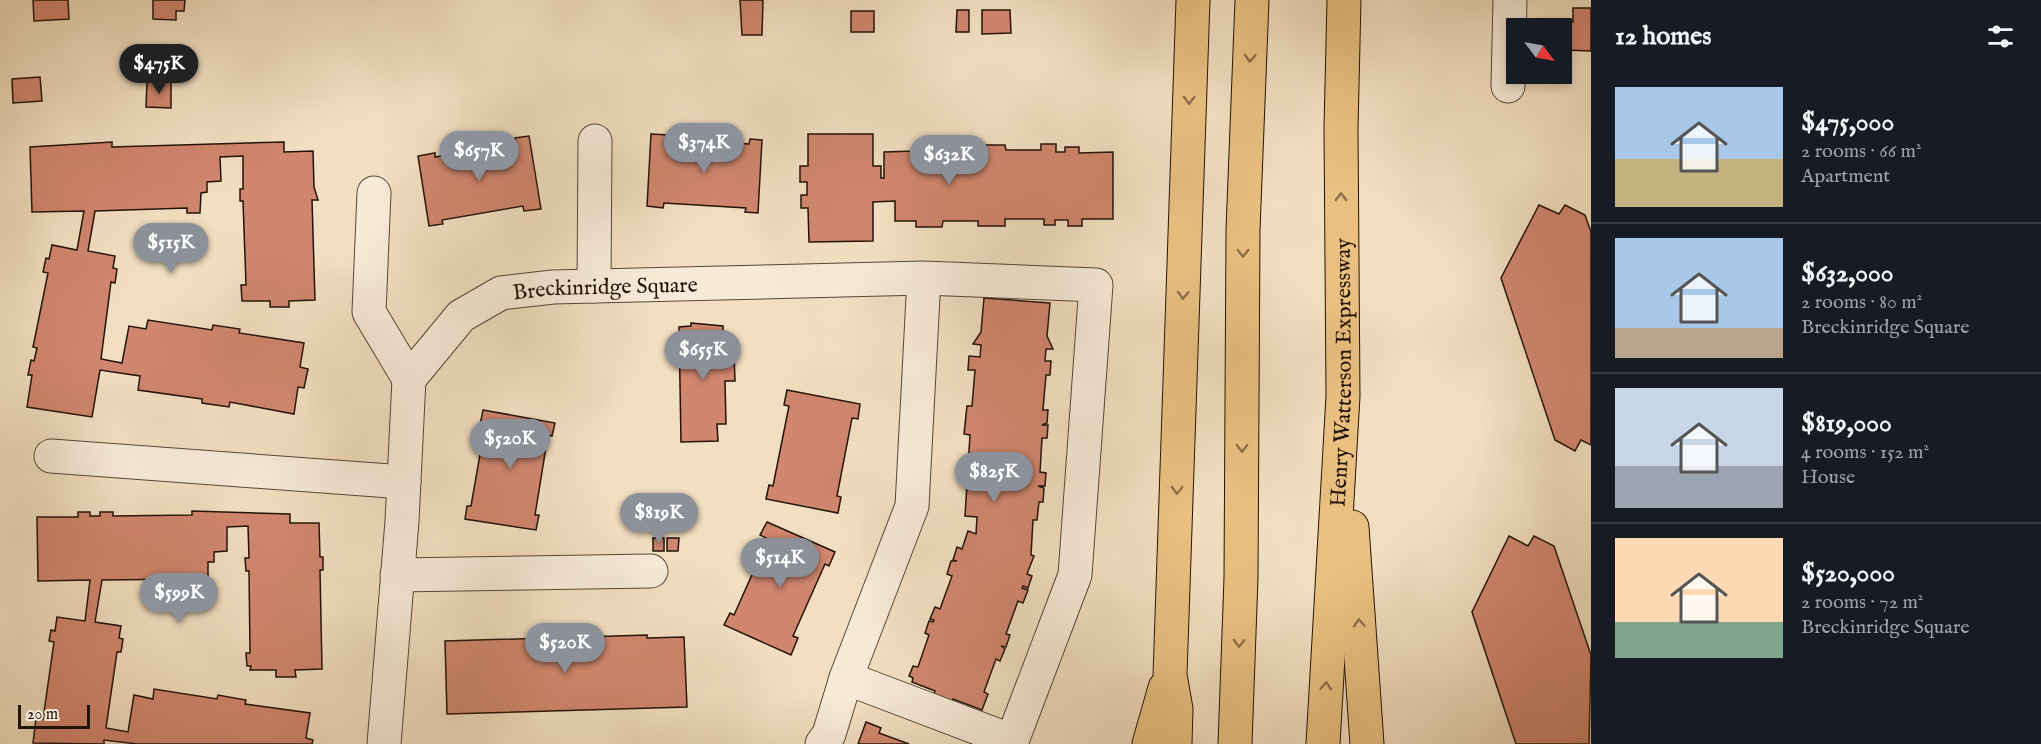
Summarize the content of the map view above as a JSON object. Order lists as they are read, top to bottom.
{
  "streets": {
    "highway": ["Henry Watterson Expressway"],
    "street": ["Breckinridge Square"]
  },
  "scale_bar": "20 m",
  "north": "bottom right",
  "page": {
    "heading": "12 homes",
    "price": [
      "$475K",
      "$374K",
      "$657K",
      "$632K",
      "$515K",
      "$655K",
      "$520K",
      "$825K",
      "$819K",
      "$514K",
      "$599K",
      "$520K"
    ],
    "list": [
      {
        "name": "$475,000",
        "note": "2 rooms · 66 m² · Apartment"
      },
      {
        "name": "$632,000",
        "note": "2 rooms · 80 m² · Breckinridge Square"
      },
      {
        "name": "$819,000",
        "note": "4 rooms · 152 m² · House"
      },
      {
        "name": "$520,000",
        "note": "2 rooms · 72 m² · Breckinridge Square"
      }
    ],
    "scale": "20 m"
  }
}
